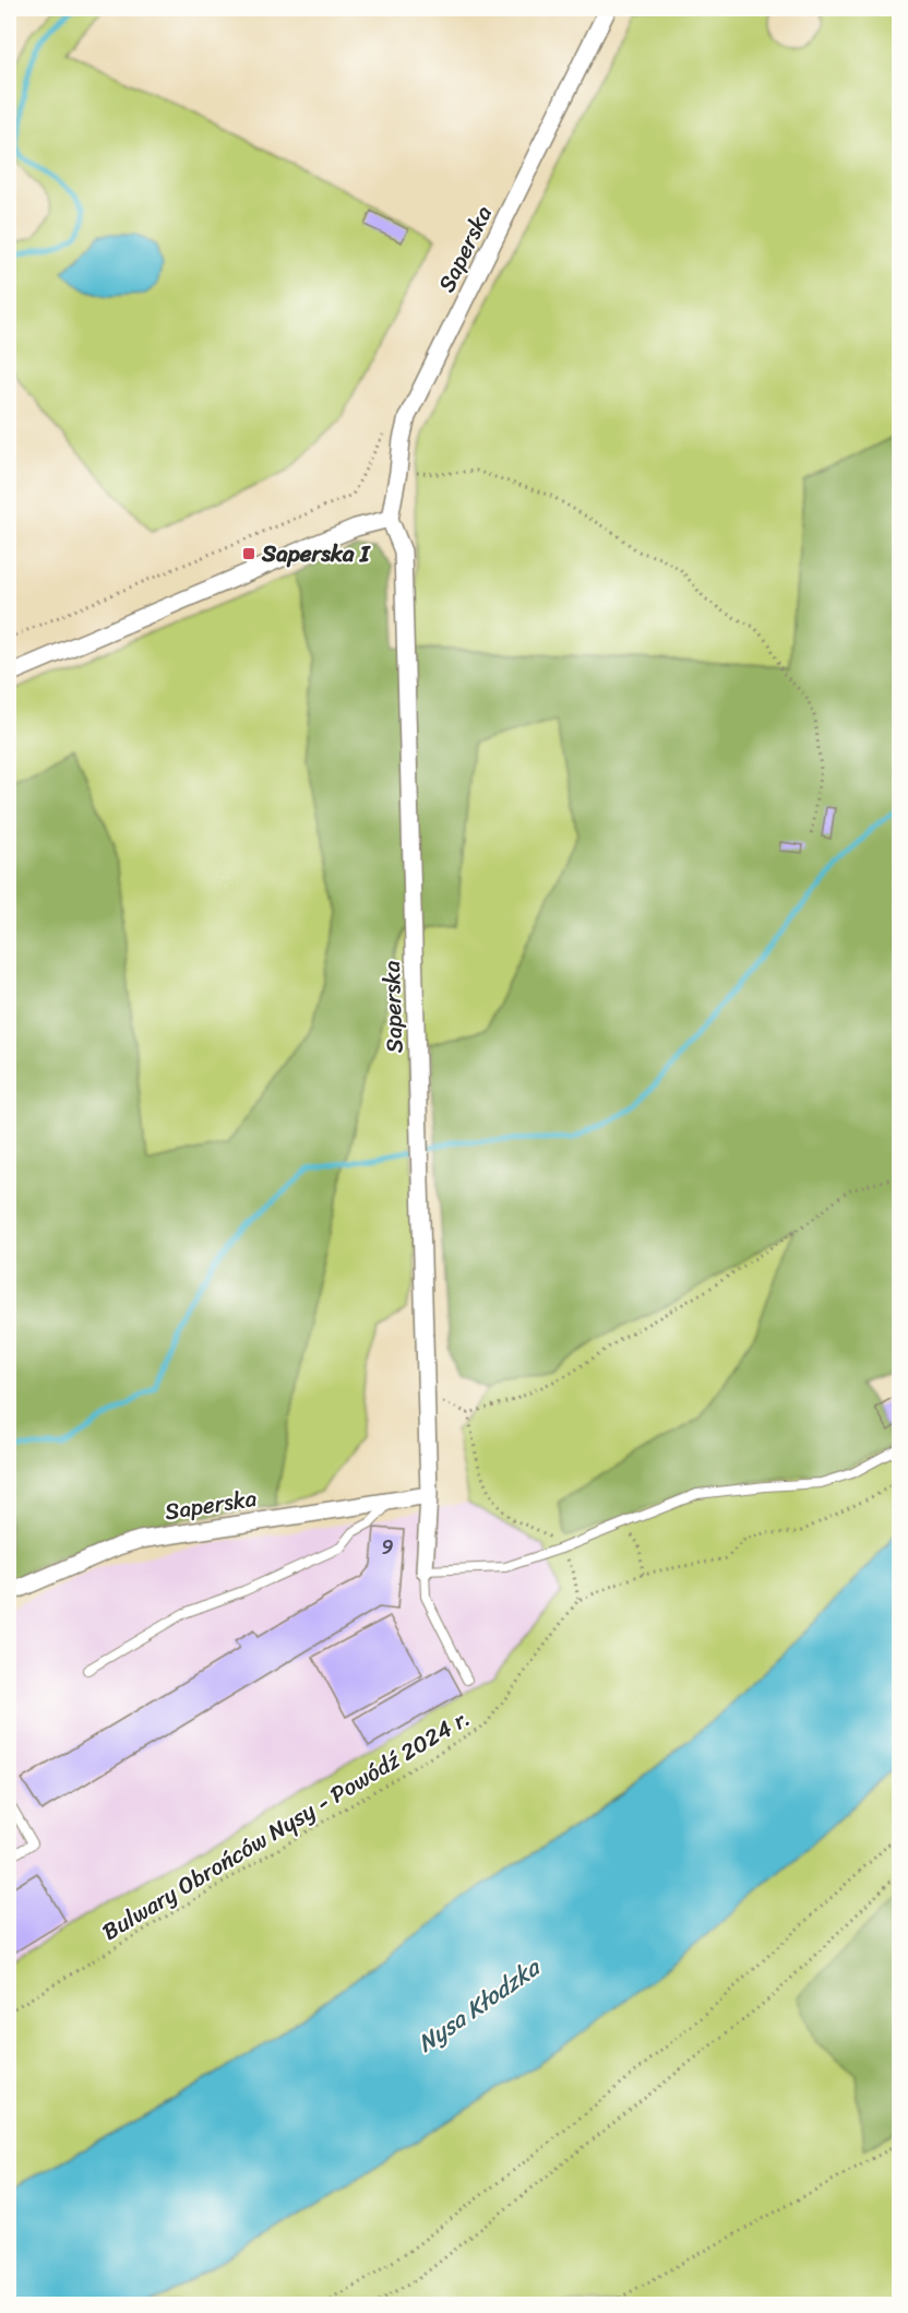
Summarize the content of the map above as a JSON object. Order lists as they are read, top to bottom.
{
  "streets": {
    "street": ["Saperska"],
    "path": ["Bulwary Obrońców Nysy - Powódź 2024 r."]
  },
  "water": ["Nysa Kłodzka"],
  "places": {
    "transit": ["Saperska I"]
  },
  "house_numbers": ["9"]
}
